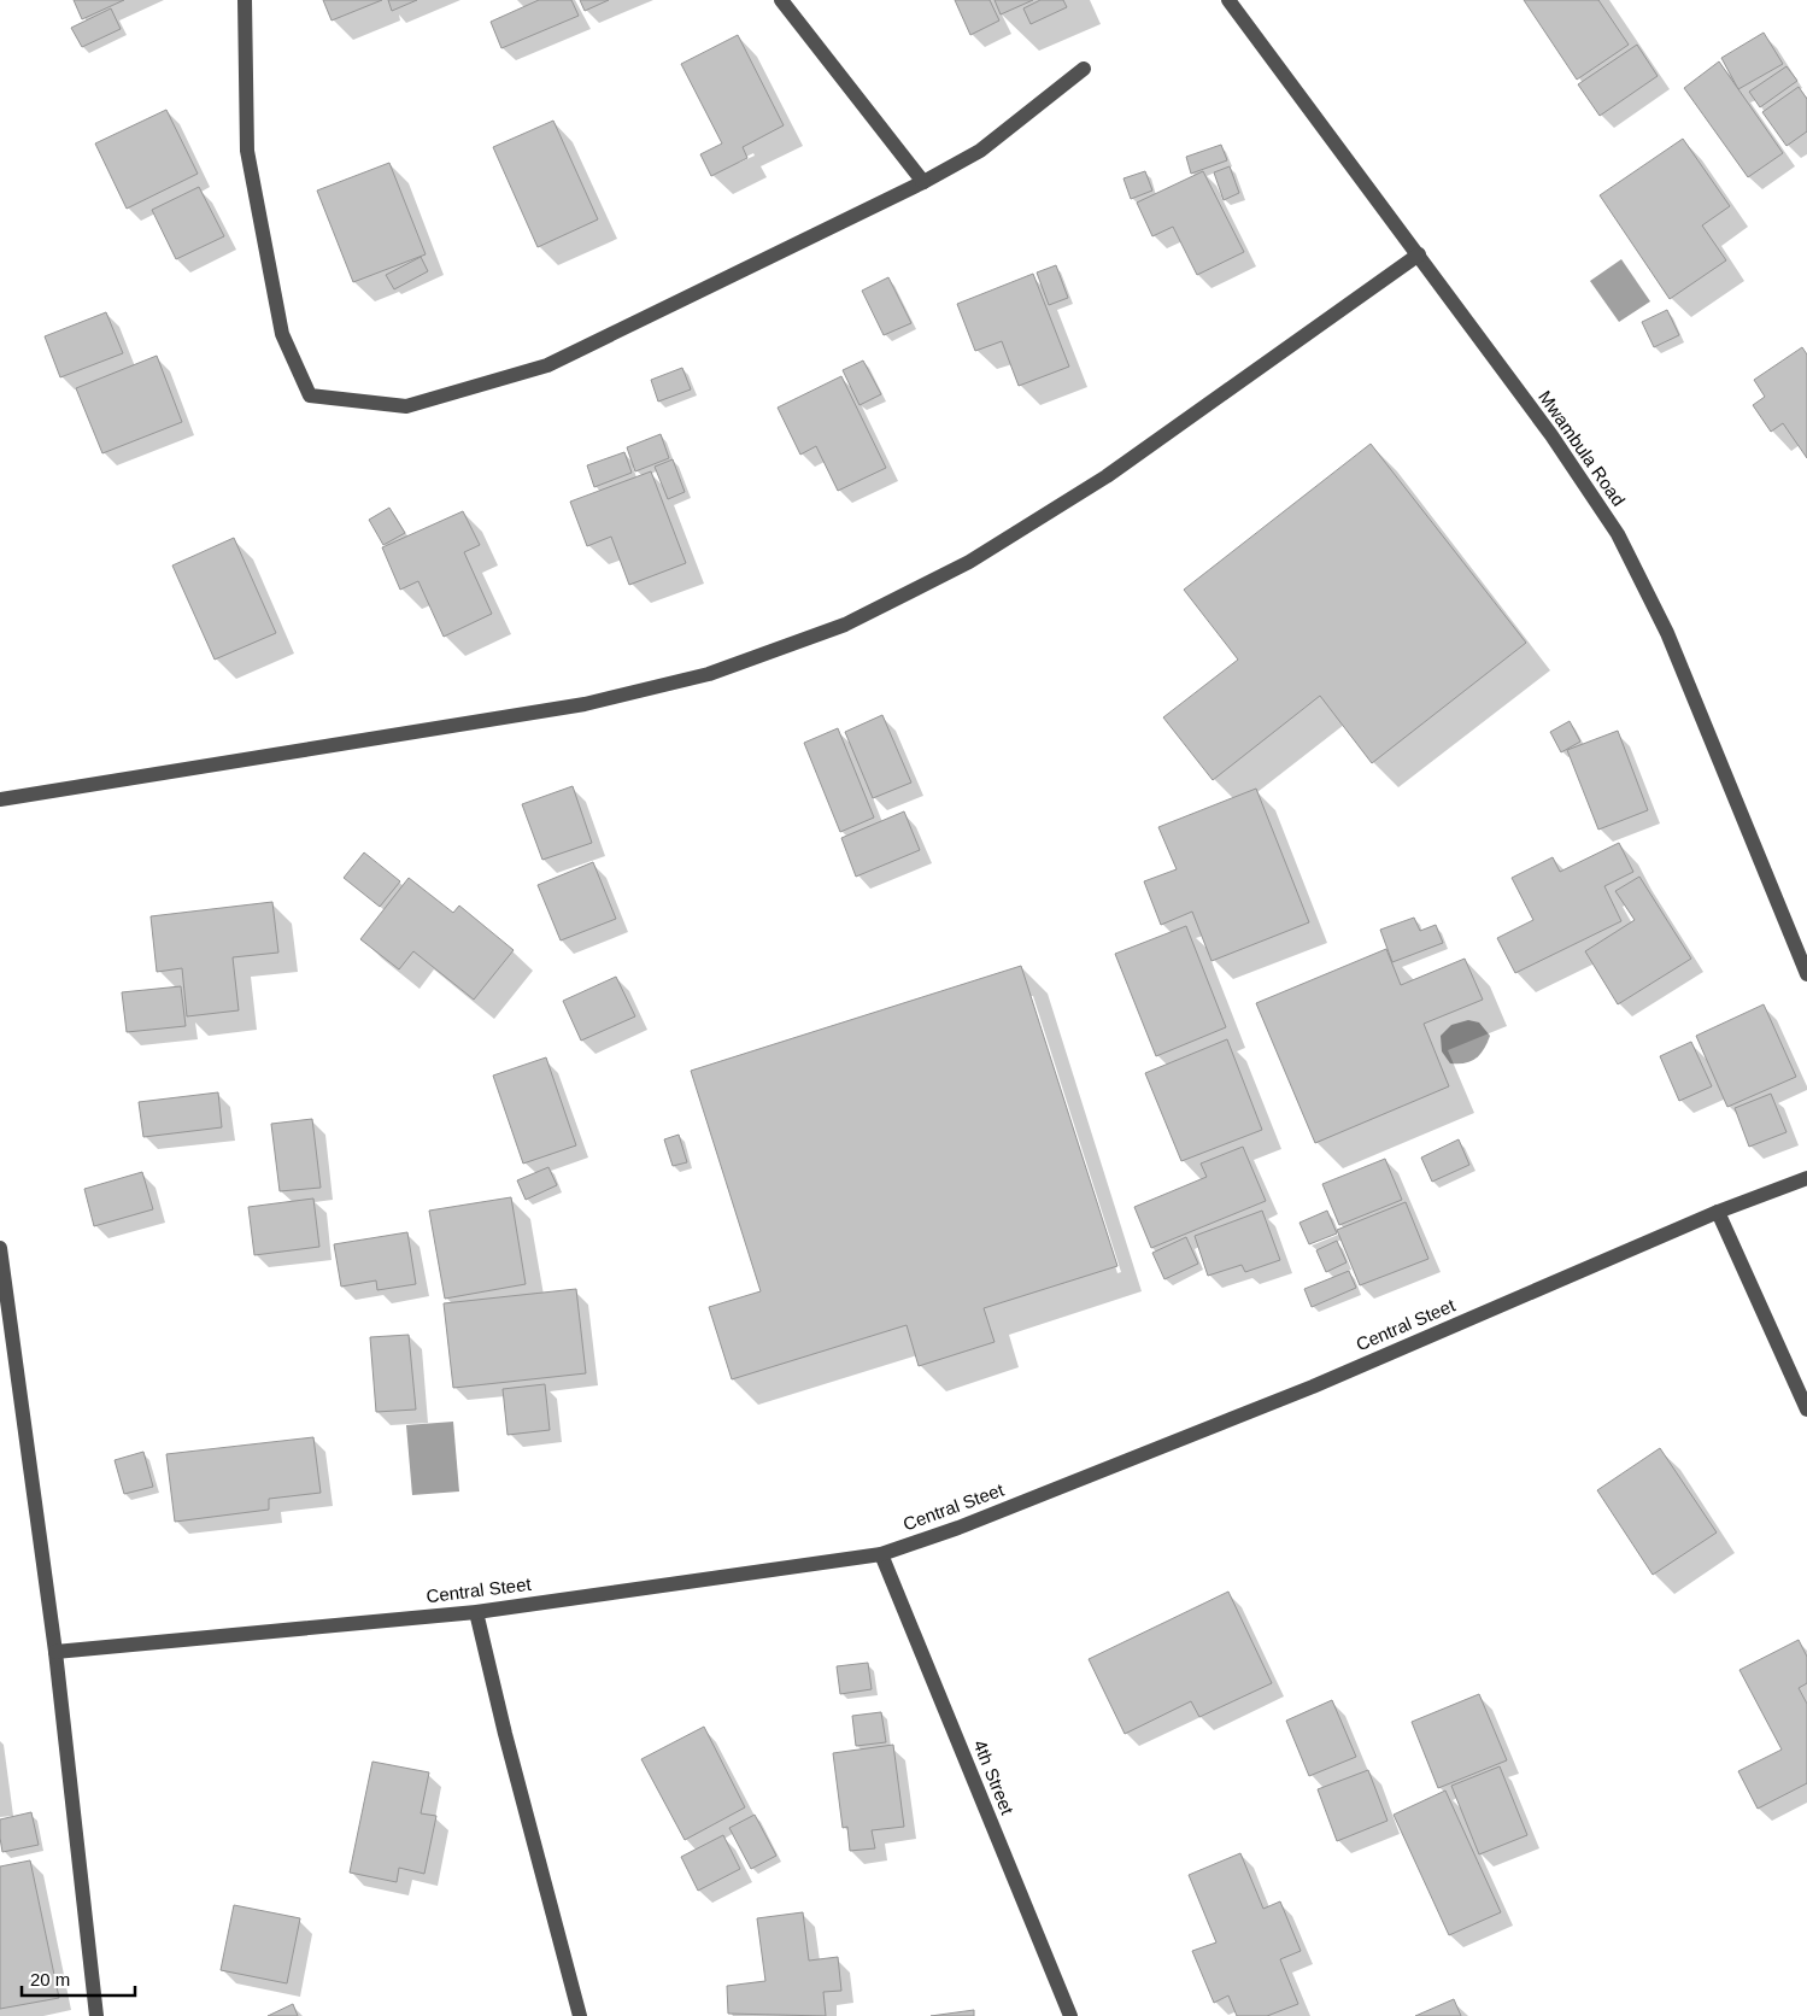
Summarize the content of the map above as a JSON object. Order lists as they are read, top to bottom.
{
  "streets": {
    "street": ["Mwambula Road", "Central Steet", "4th Street"]
  },
  "crossings": [
    ["Central Steet", "4th Street"]
  ],
  "scale_bar": "20 m"
}
